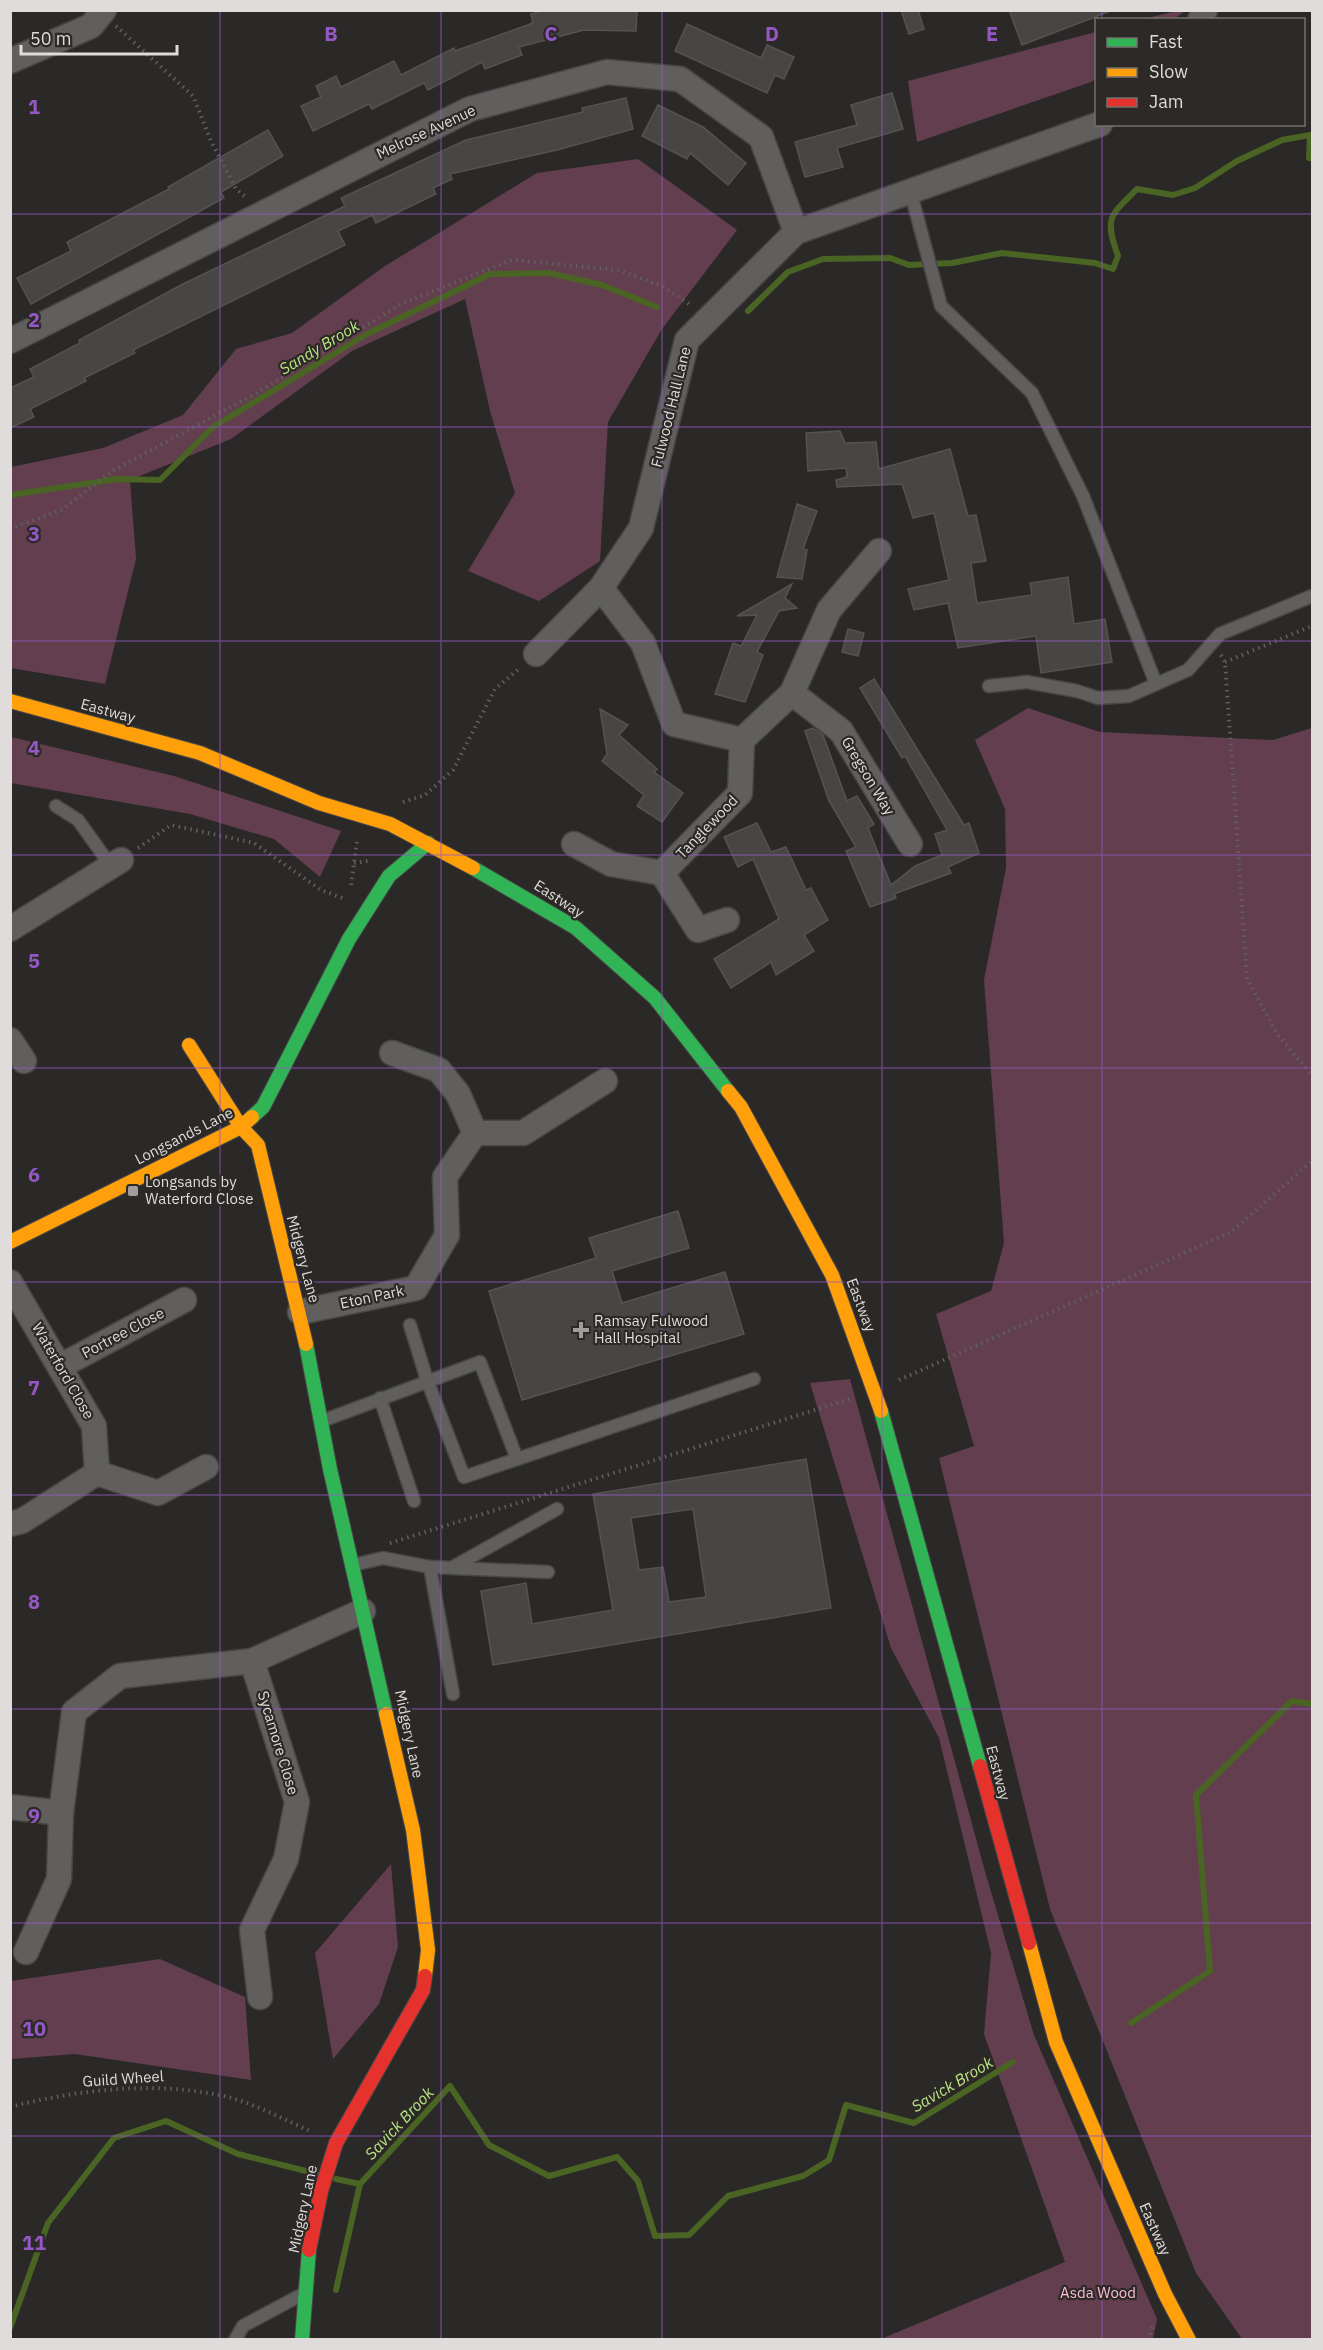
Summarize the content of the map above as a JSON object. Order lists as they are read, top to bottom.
{
  "streets": {
    "main road": ["Eastway", "Longsands Lane", "Midgery Lane"],
    "street": [
      "Melrose Avenue",
      "Fulwood Hall Lane",
      "Gregson Way",
      "Tanglewood",
      "Eton Park",
      "Portree Close",
      "Waterford Close",
      "Sycamore Close"
    ],
    "path": ["Guild Wheel"]
  },
  "crossings": [
    ["Melrose Avenue", "Fulwood Hall Lane"],
    ["Eastway", "Longsands Lane"],
    ["Longsands Lane", "Midgery Lane"],
    ["Midgery Lane", "Eton Park"],
    ["Midgery Lane", "Guild Wheel"],
    ["Portree Close", "Waterford Close"]
  ],
  "water": ["Sandy Brook", "Savick Brook"],
  "parks": ["Asda Wood"],
  "places": {
    "transit": ["Longsands by Waterford Close"],
    "health": ["Ramsay Fulwood Hall Hospital"]
  },
  "legend": ["Fast", "Slow", "Jam"],
  "scale_bar": "50 m",
  "grid": {
    "columns": [
      "B",
      "C",
      "D",
      "E"
    ],
    "rows": [
      "1",
      "2",
      "3",
      "4",
      "5",
      "6",
      "7",
      "8",
      "9",
      "10",
      "11"
    ]
  }
}
